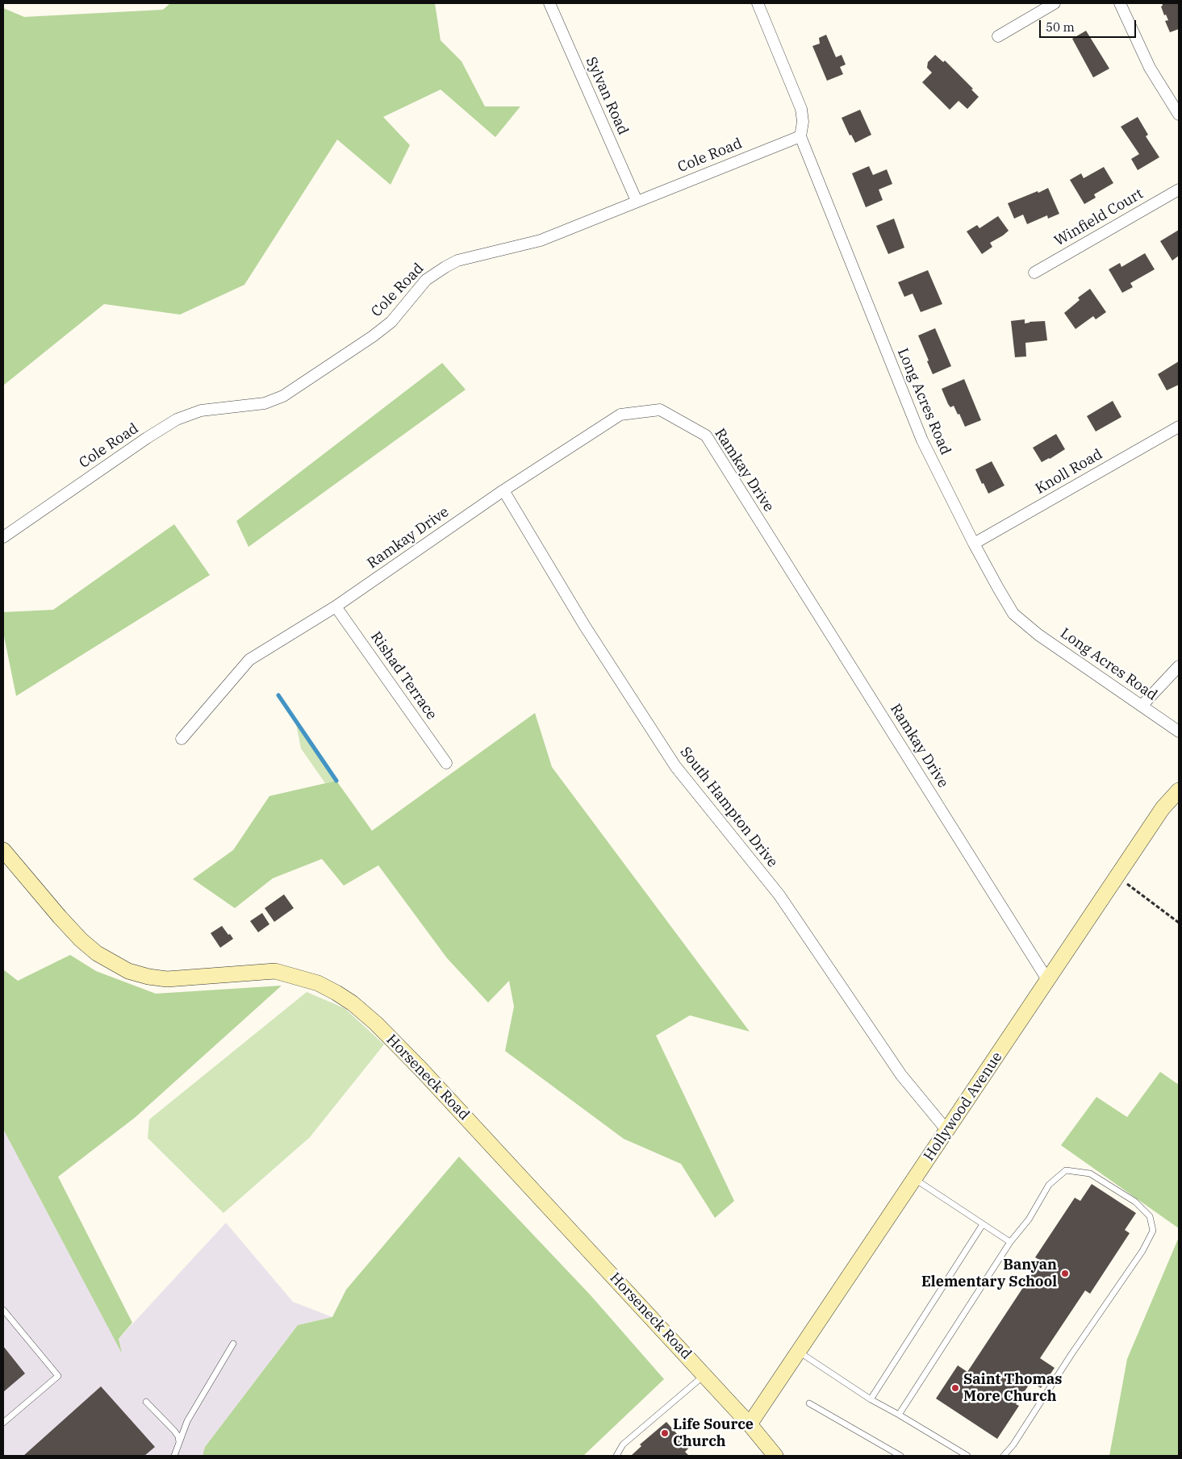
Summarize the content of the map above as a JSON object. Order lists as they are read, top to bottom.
{
  "streets": {
    "street": [
      "Sylvan Road",
      "Cole Road",
      "Winfield Court",
      "Long Acres Road",
      "Ramkay Drive",
      "Knoll Road",
      "Rishad Terrace",
      "South Hampton Drive",
      "Horseneck Road",
      "Hollywood Avenue"
    ]
  },
  "crossings": [
    ["Sylvan Road", "Cole Road"],
    ["Cole Road", "Long Acres Road"],
    ["Long Acres Road", "Knoll Road"],
    ["Ramkay Drive", "Rishad Terrace"],
    ["Ramkay Drive", "South Hampton Drive"],
    ["Ramkay Drive", "Hollywood Avenue"],
    ["South Hampton Drive", "Hollywood Avenue"],
    ["Horseneck Road", "Hollywood Avenue"]
  ],
  "places": ["Banyan Elementary School", "Saint Thomas More Church", "Life Source Church"],
  "scale_bar": "50 m"
}
